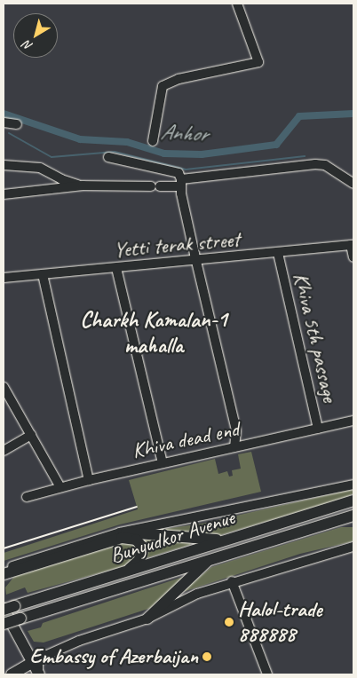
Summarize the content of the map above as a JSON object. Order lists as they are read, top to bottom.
{
  "streets": {
    "main road": ["Bunyudkor Avenue"],
    "street": ["Yetti terak street", "Khiva 5th passage", "Khiva dead end"]
  },
  "crossings": [
    ["Yetti terak street", "Khiva 5th passage"],
    ["Khiva 5th passage", "Khiva dead end"]
  ],
  "districts": ["Charkh Kamalan-1 mahalla"],
  "water": ["Anhor"],
  "places": ["Halol-trade 888888", "Embassy of Azerbaijan"],
  "north": "bottom left"
}
